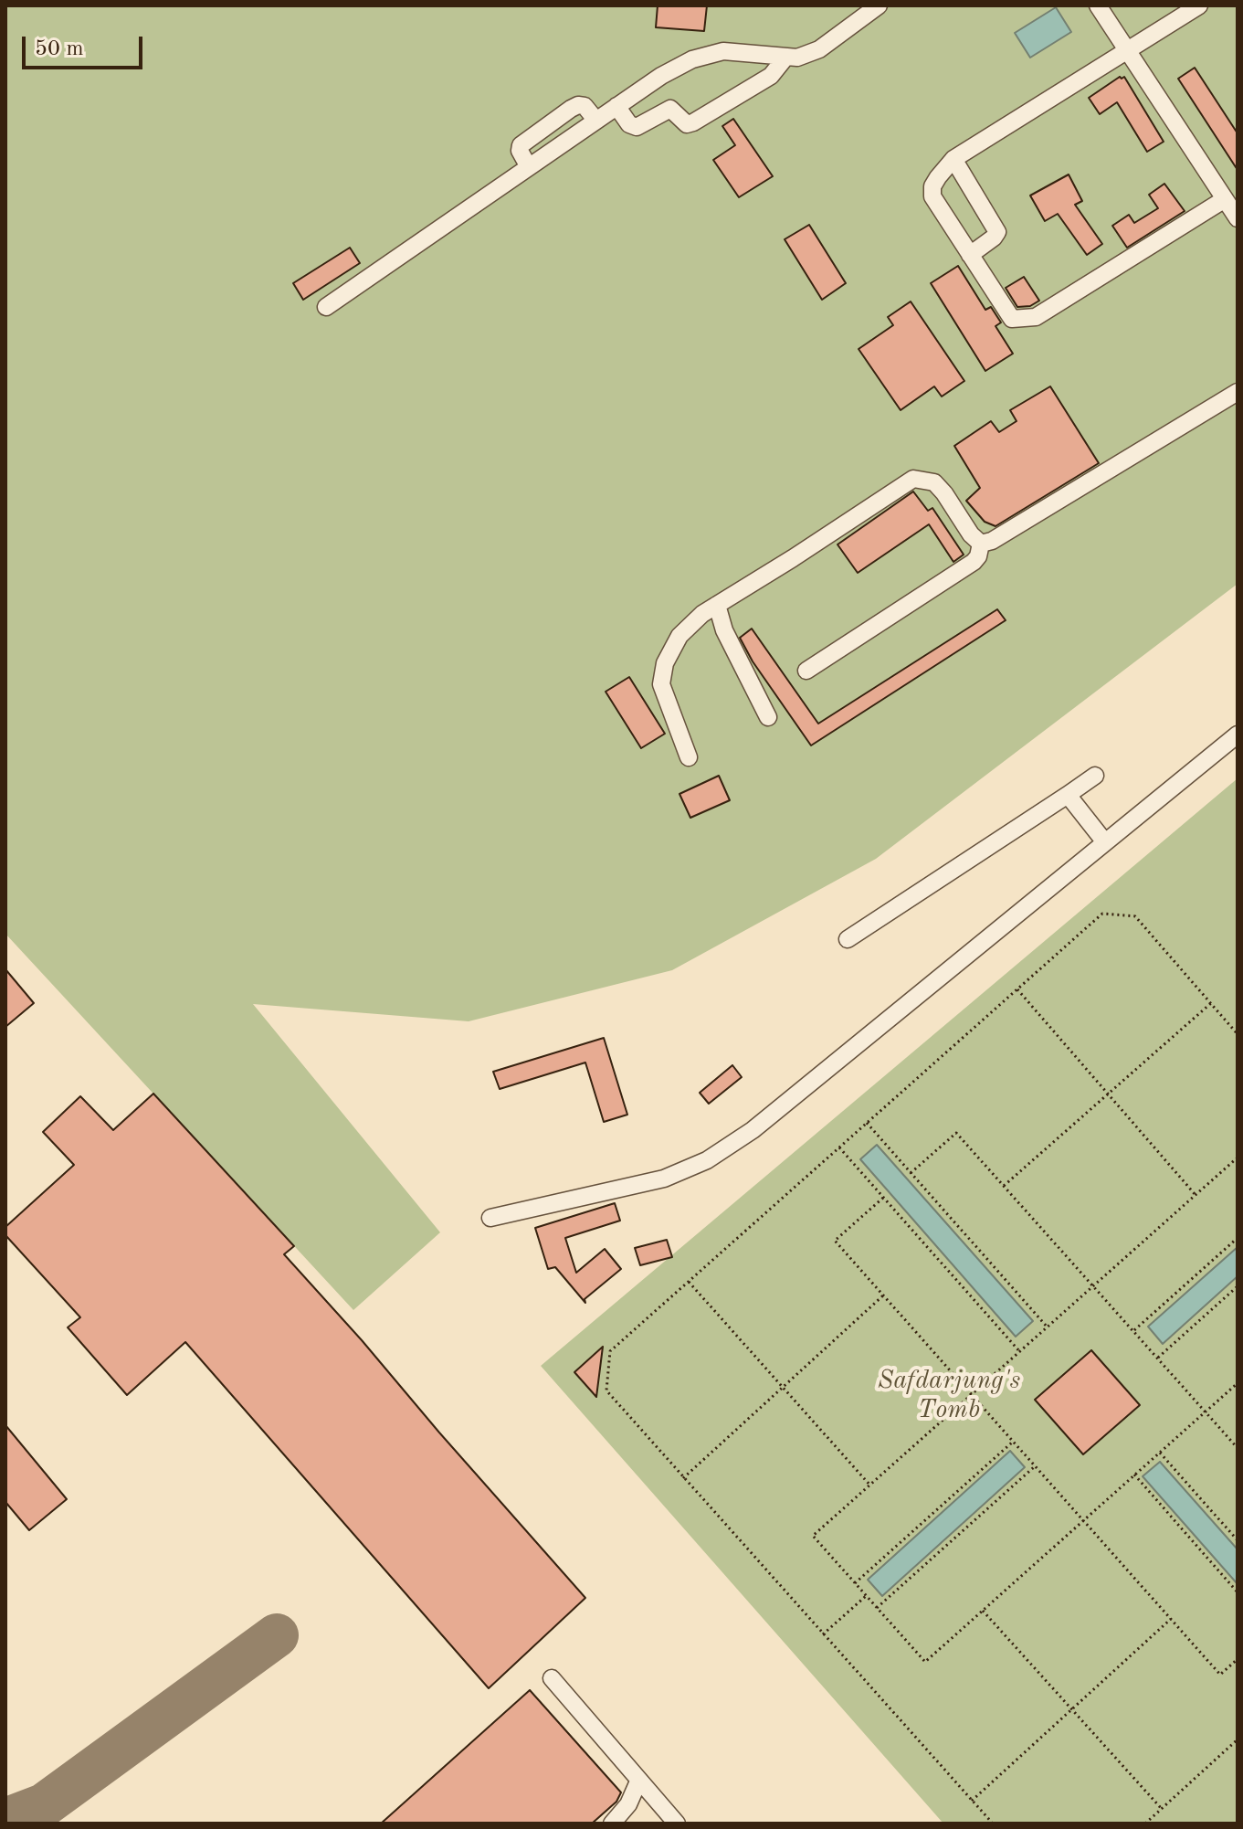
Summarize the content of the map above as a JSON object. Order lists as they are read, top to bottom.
{
  "parks": ["Safdarjung's Tomb"],
  "scale_bar": "50 m"
}
